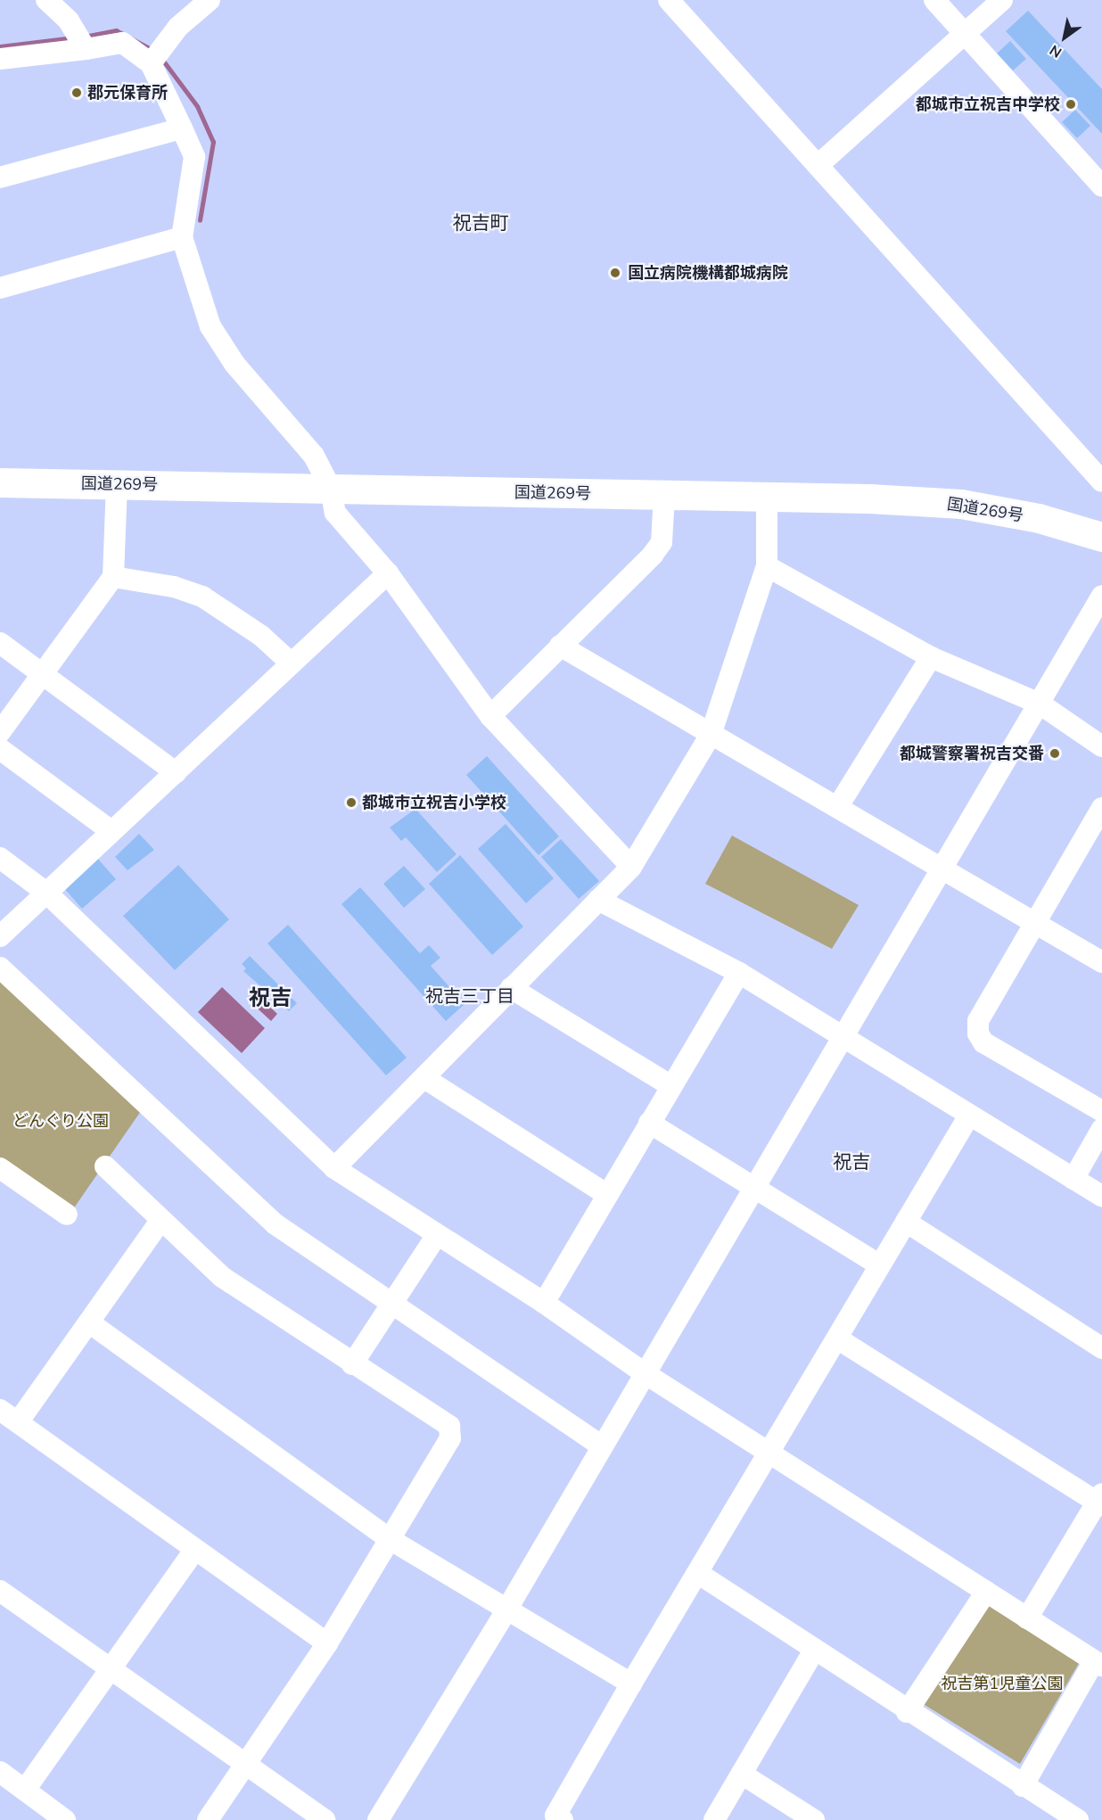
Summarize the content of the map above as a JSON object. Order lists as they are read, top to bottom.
{
  "streets": {
    "highway": ["国道269号"]
  },
  "districts": [
    "祝吉町",
    "祝吉三丁目",
    "祝吉",
    "祝吉"
  ],
  "parks": ["どんぐり公園", "祝吉第1児童公園"],
  "places": [
    "郡元保育所",
    "都城市立祝吉中学校",
    "国立病院機構都城病院",
    "都城警察署祝吉交番",
    "都城市立祝吉小学校"
  ],
  "north": "bottom left"
}
